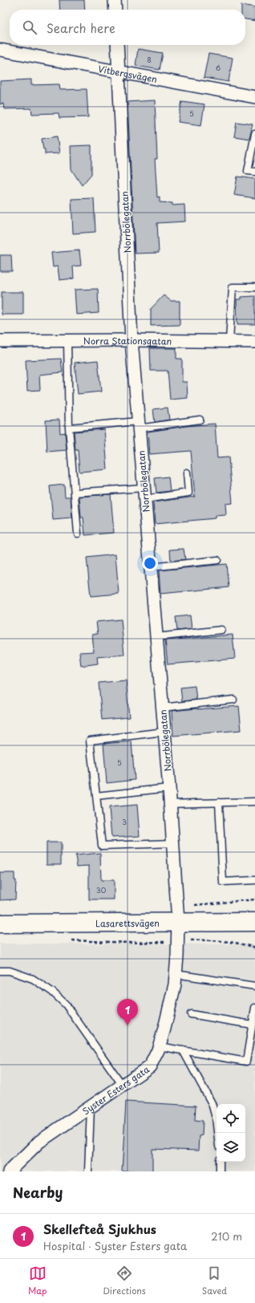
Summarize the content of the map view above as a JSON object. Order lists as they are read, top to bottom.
{
  "streets": {
    "main road": ["Lasarettsvägen"],
    "street": [
      "Vitbergsvägen",
      "Norrbölegatan",
      "Norra Stationsgatan",
      "Syster Esters gata"
    ]
  },
  "crossings": [
    ["Vitbergsvägen", "Norrbölegatan"],
    ["Norrbölegatan", "Norra Stationsgatan"],
    ["Norrbölegatan", "Lasarettsvägen"],
    ["Norrbölegatan", "Syster Esters gata"],
    ["Lasarettsvägen", "Syster Esters gata"]
  ],
  "house_numbers": [
    "8",
    "6",
    "5",
    "5",
    "3",
    "30"
  ],
  "page": {
    "search": "Search here",
    "pins": "1",
    "heading": "Nearby",
    "list": [
      {
        "mark": "1",
        "name": "Skellefteå Sjukhus",
        "note": "Hospital · Syster Esters gata",
        "value": "210 m"
      }
    ],
    "nav": ["Map", "Directions", "Saved"]
  }
}
